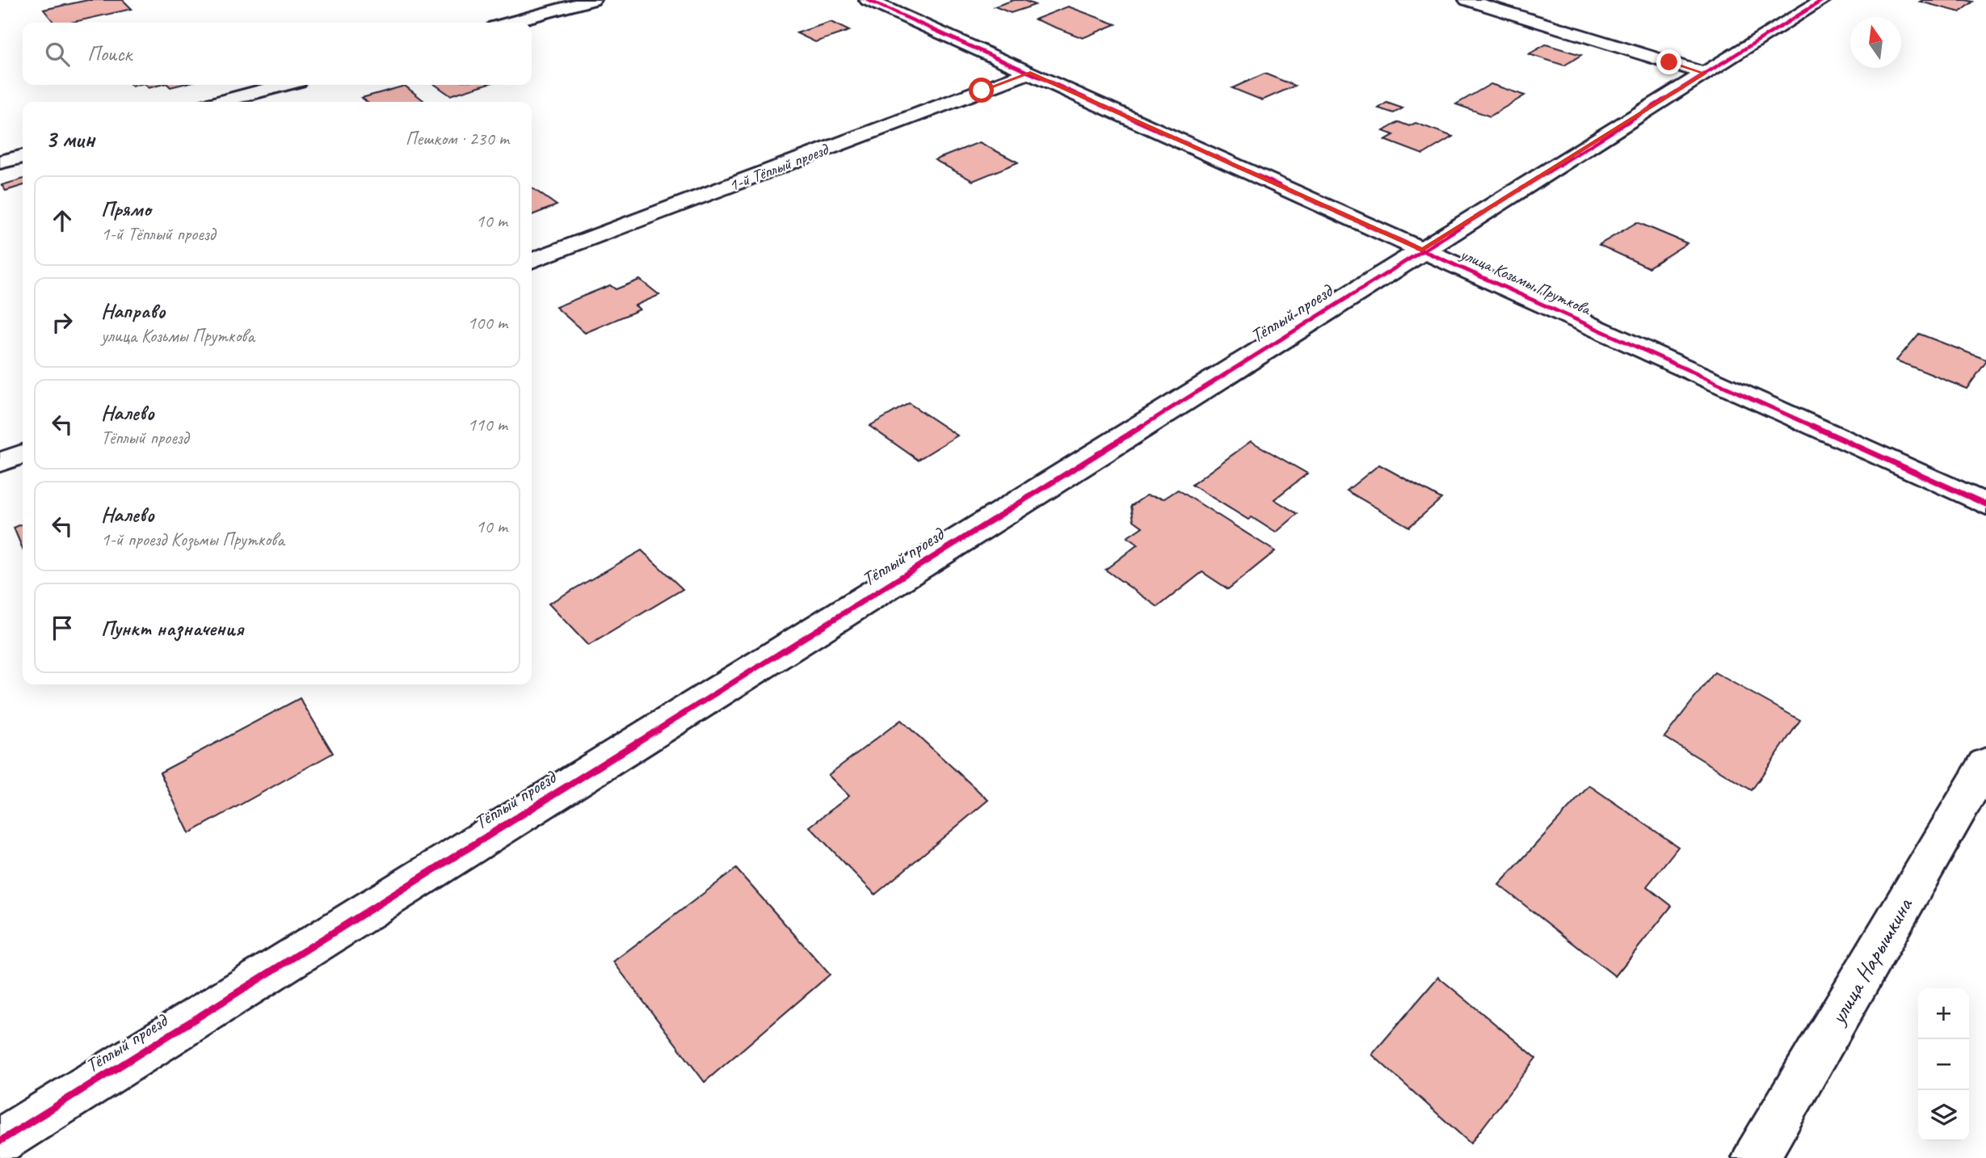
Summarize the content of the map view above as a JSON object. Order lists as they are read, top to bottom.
{
  "streets": {
    "street": [
      "1-й Тёплый проезд",
      "улица Козьмы Пруткова",
      "Тёплый проезд",
      "улица Нарышкина"
    ]
  },
  "crossings": [
    ["1-й Тёплый проезд", "улица Козьмы Пруткова"],
    ["улица Козьмы Пруткова", "Тёплый проезд"]
  ],
  "north": "top",
  "page": {
    "search": "Поиск",
    "heading": ["3 мин", "Пешком · 230 m"],
    "list": [
      ["Прямо", "1-й Тёплый проезд", "10 m"],
      ["Направо", "улица Козьмы Пруткова", "100 m"],
      ["Налево", "Тёплый проезд", "110 m"],
      ["Налево", "1-й проезд Козьмы Пруткова", "10 m"],
      "Пункт назначения"
    ],
    "map_buttons": ["+", "−"]
  }
}
